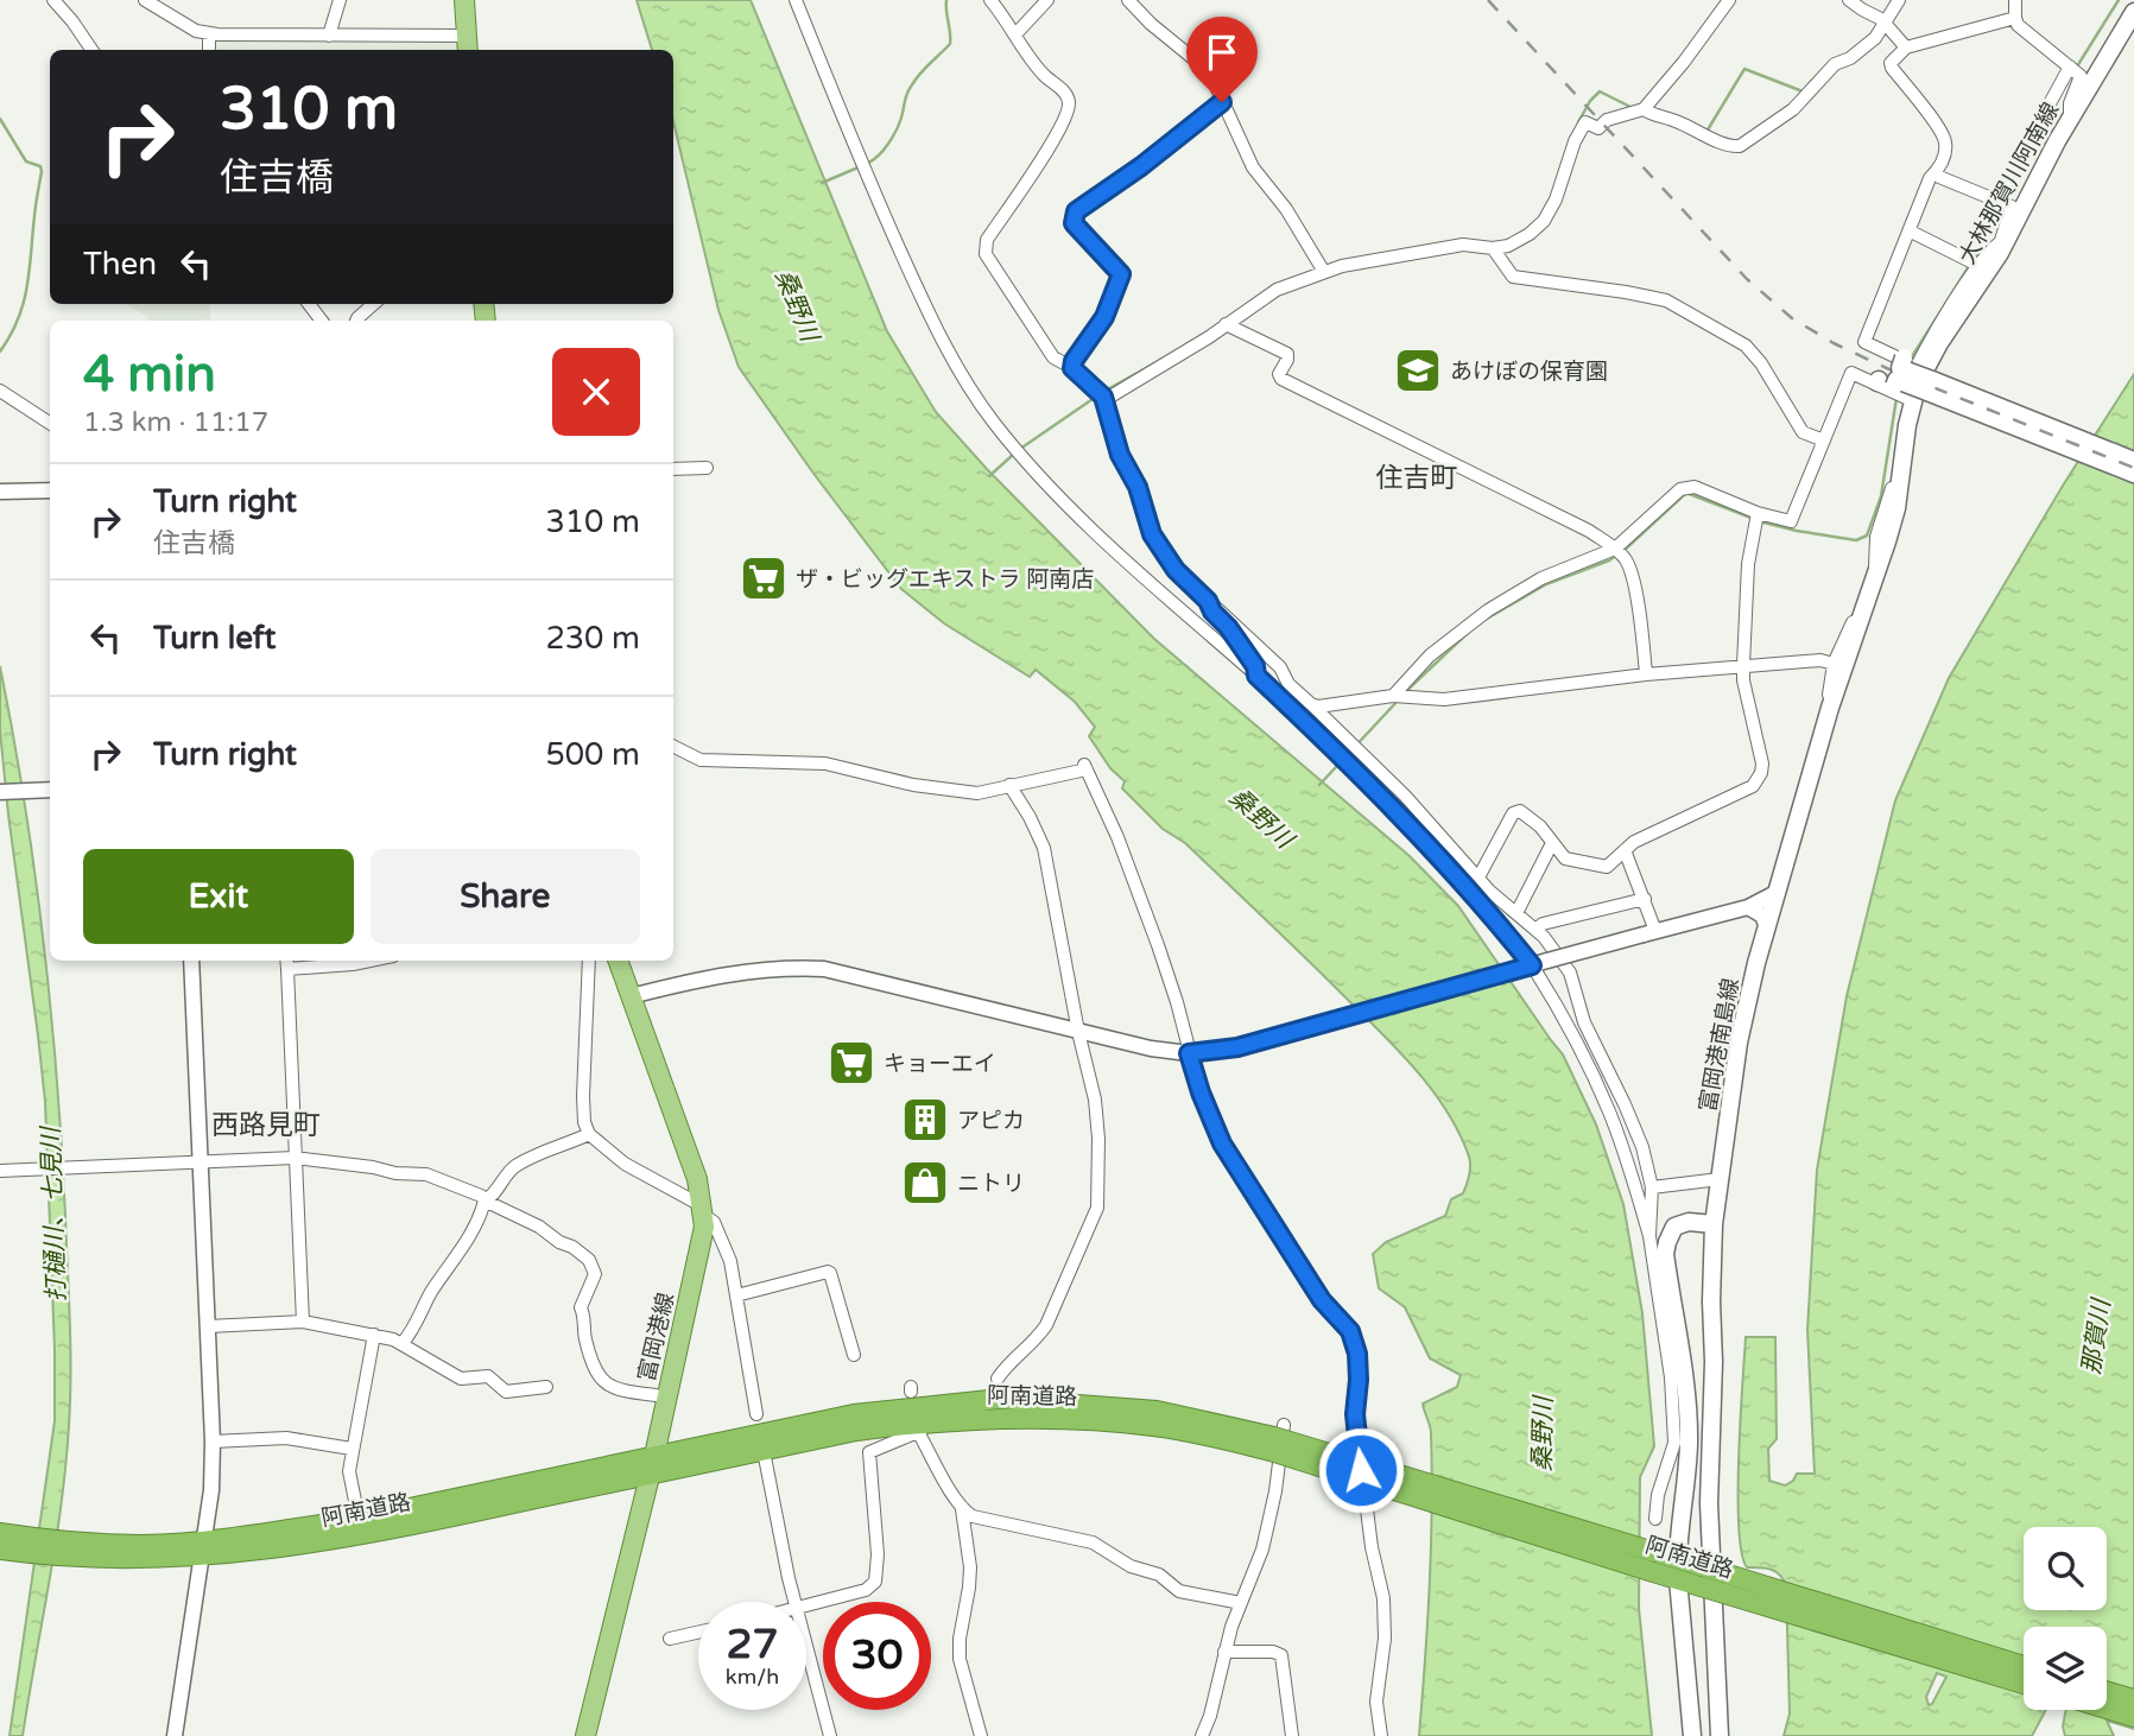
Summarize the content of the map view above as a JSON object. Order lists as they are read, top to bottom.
{
  "streets": {
    "highway": ["阿南道路"],
    "main road": ["大林那賀川阿南線", "富岡港南島線", "富岡港線"]
  },
  "crossings": [
    ["大林那賀川阿南線", "富岡港南島線"],
    ["富岡港線", "阿南道路"]
  ],
  "districts": ["住吉町", "西路見町"],
  "water": ["桑野川", "打樋川、七見川", "那賀川"],
  "places": {
    "school or university": ["あけぼの保育園"],
    "supermarket": ["ザ・ビッグエキストラ 阿南店", "キョーエイ"],
    "building": ["アピカ"],
    "shop": ["ニトリ"]
  },
  "page": {
    "turn": ["310 m", "住吉橋"],
    "then": "Then",
    "heading": ["4 min", "1.3 km · 11:17"],
    "list": [
      {
        "name": "Turn right",
        "note": "住吉橋",
        "value": "310 m"
      },
      {
        "name": "Turn left",
        "value": "230 m"
      },
      {
        "name": "Turn right",
        "value": "500 m"
      }
    ],
    "buttons": ["Exit", "Share"],
    "speed": "27 km/h",
    "limit": "30"
  }
}
